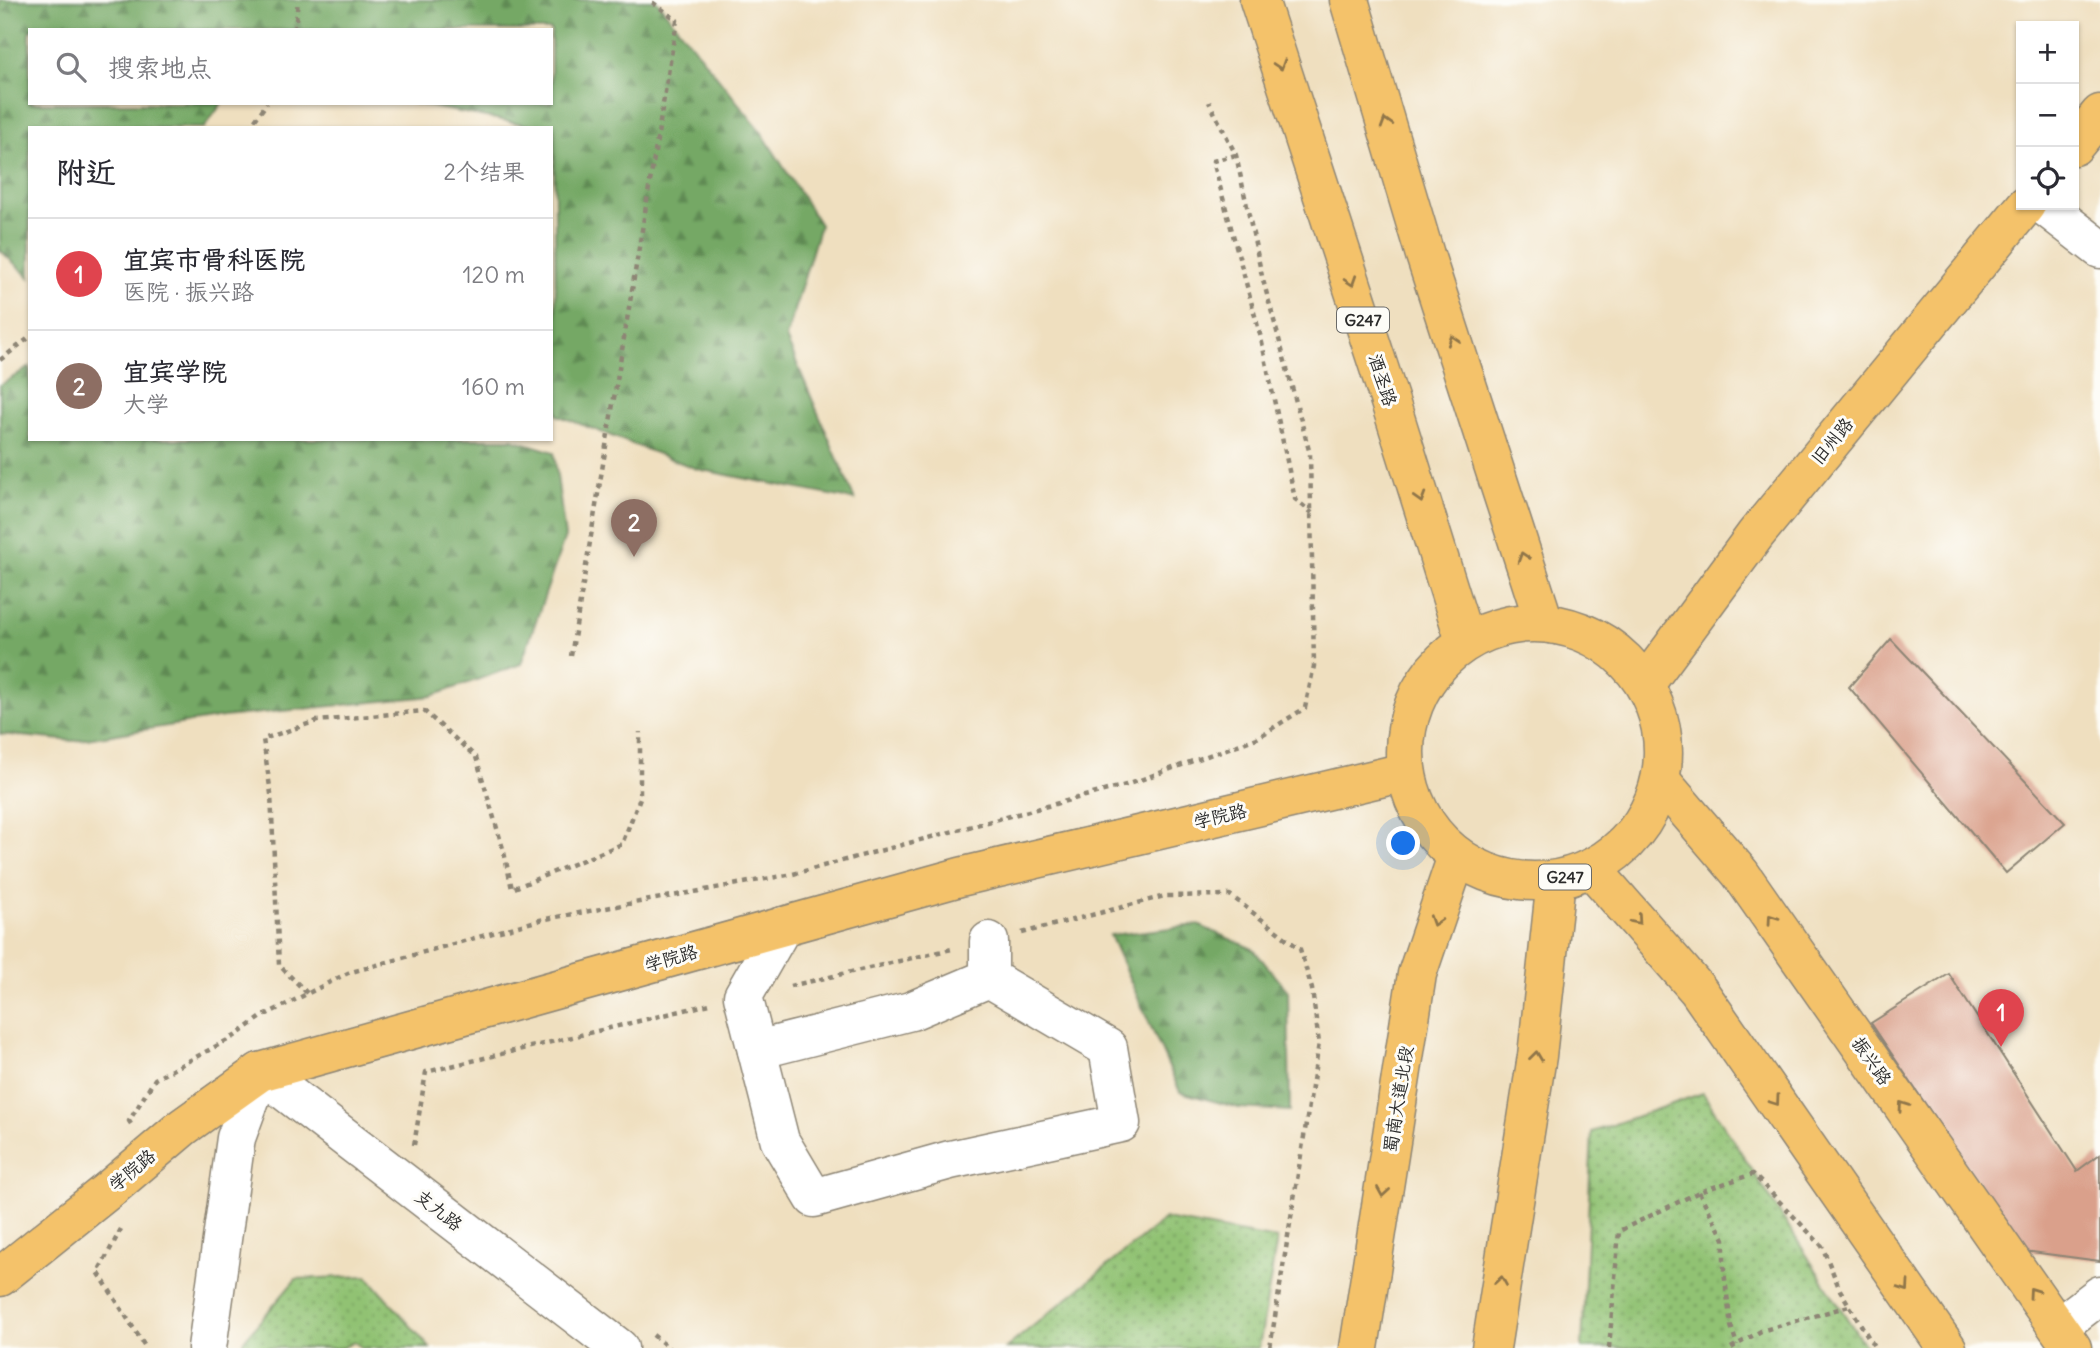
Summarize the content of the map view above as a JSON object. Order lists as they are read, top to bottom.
{
  "streets": {
    "main road": [
      "G247",
      "酒圣路",
      "旧州路",
      "学院路",
      "振兴路",
      "蜀南大道北段"
    ],
    "street": ["支九路"]
  },
  "crossings": [
    ["G247", "酒圣路"],
    ["G247", "旧州路"],
    ["G247", "学院路"],
    ["G247", "振兴路"],
    ["G247", "蜀南大道北段"],
    ["学院路", "支九路"]
  ],
  "page": {
    "map_buttons": ["+", "−"],
    "search": "搜索地点",
    "heading": ["附近", "2个结果"],
    "list": [
      {
        "mark": "1",
        "name": "宜宾市骨科医院",
        "note": "医院 · 振兴路",
        "value": "120 m"
      },
      {
        "mark": "2",
        "name": "宜宾学院",
        "note": "大学",
        "value": "160 m"
      }
    ],
    "pins": ["2", "1"]
  }
}
